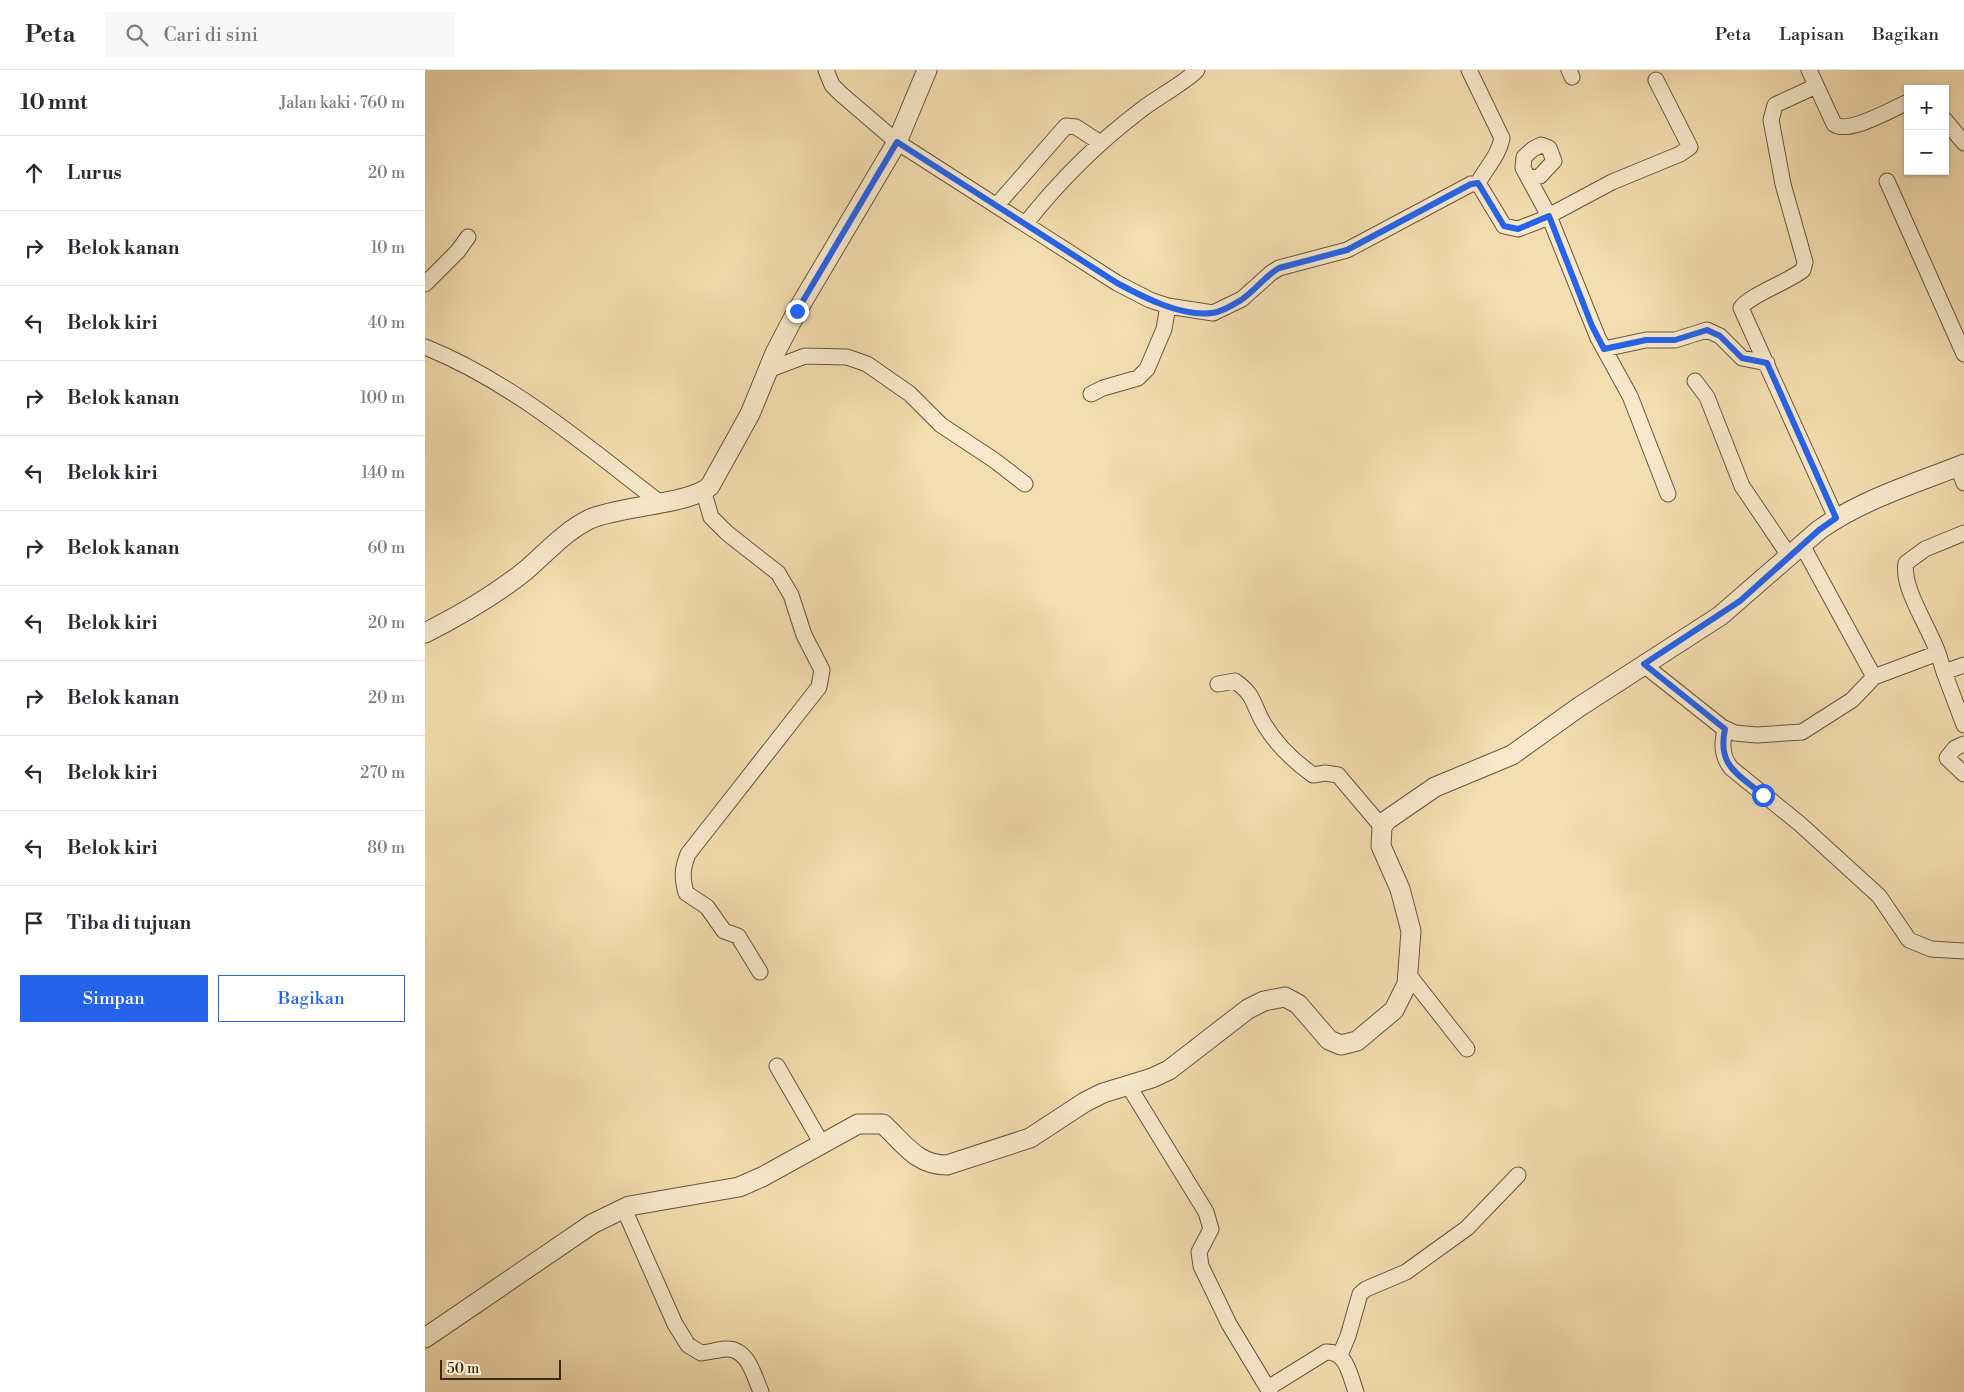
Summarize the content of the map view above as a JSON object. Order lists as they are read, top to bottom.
{
  "scale_bar": "50 m",
  "page": {
    "header": "Peta",
    "search": "Cari di sini",
    "nav": ["Peta", "Lapisan", "Bagikan"],
    "heading": ["10 mnt", "Jalan kaki · 760 m"],
    "map_buttons": ["+", "−"],
    "list": [
      ["Lurus", "20 m"],
      ["Belok kanan", "10 m"],
      ["Belok kiri", "40 m"],
      ["Belok kanan", "100 m"],
      ["Belok kiri", "140 m"],
      ["Belok kanan", "60 m"],
      ["Belok kiri", "20 m"],
      ["Belok kanan", "20 m"],
      ["Belok kiri", "270 m"],
      ["Belok kiri", "80 m"],
      "Tiba di tujuan"
    ],
    "buttons": ["Simpan", "Bagikan"],
    "scale": "50 m"
  }
}
